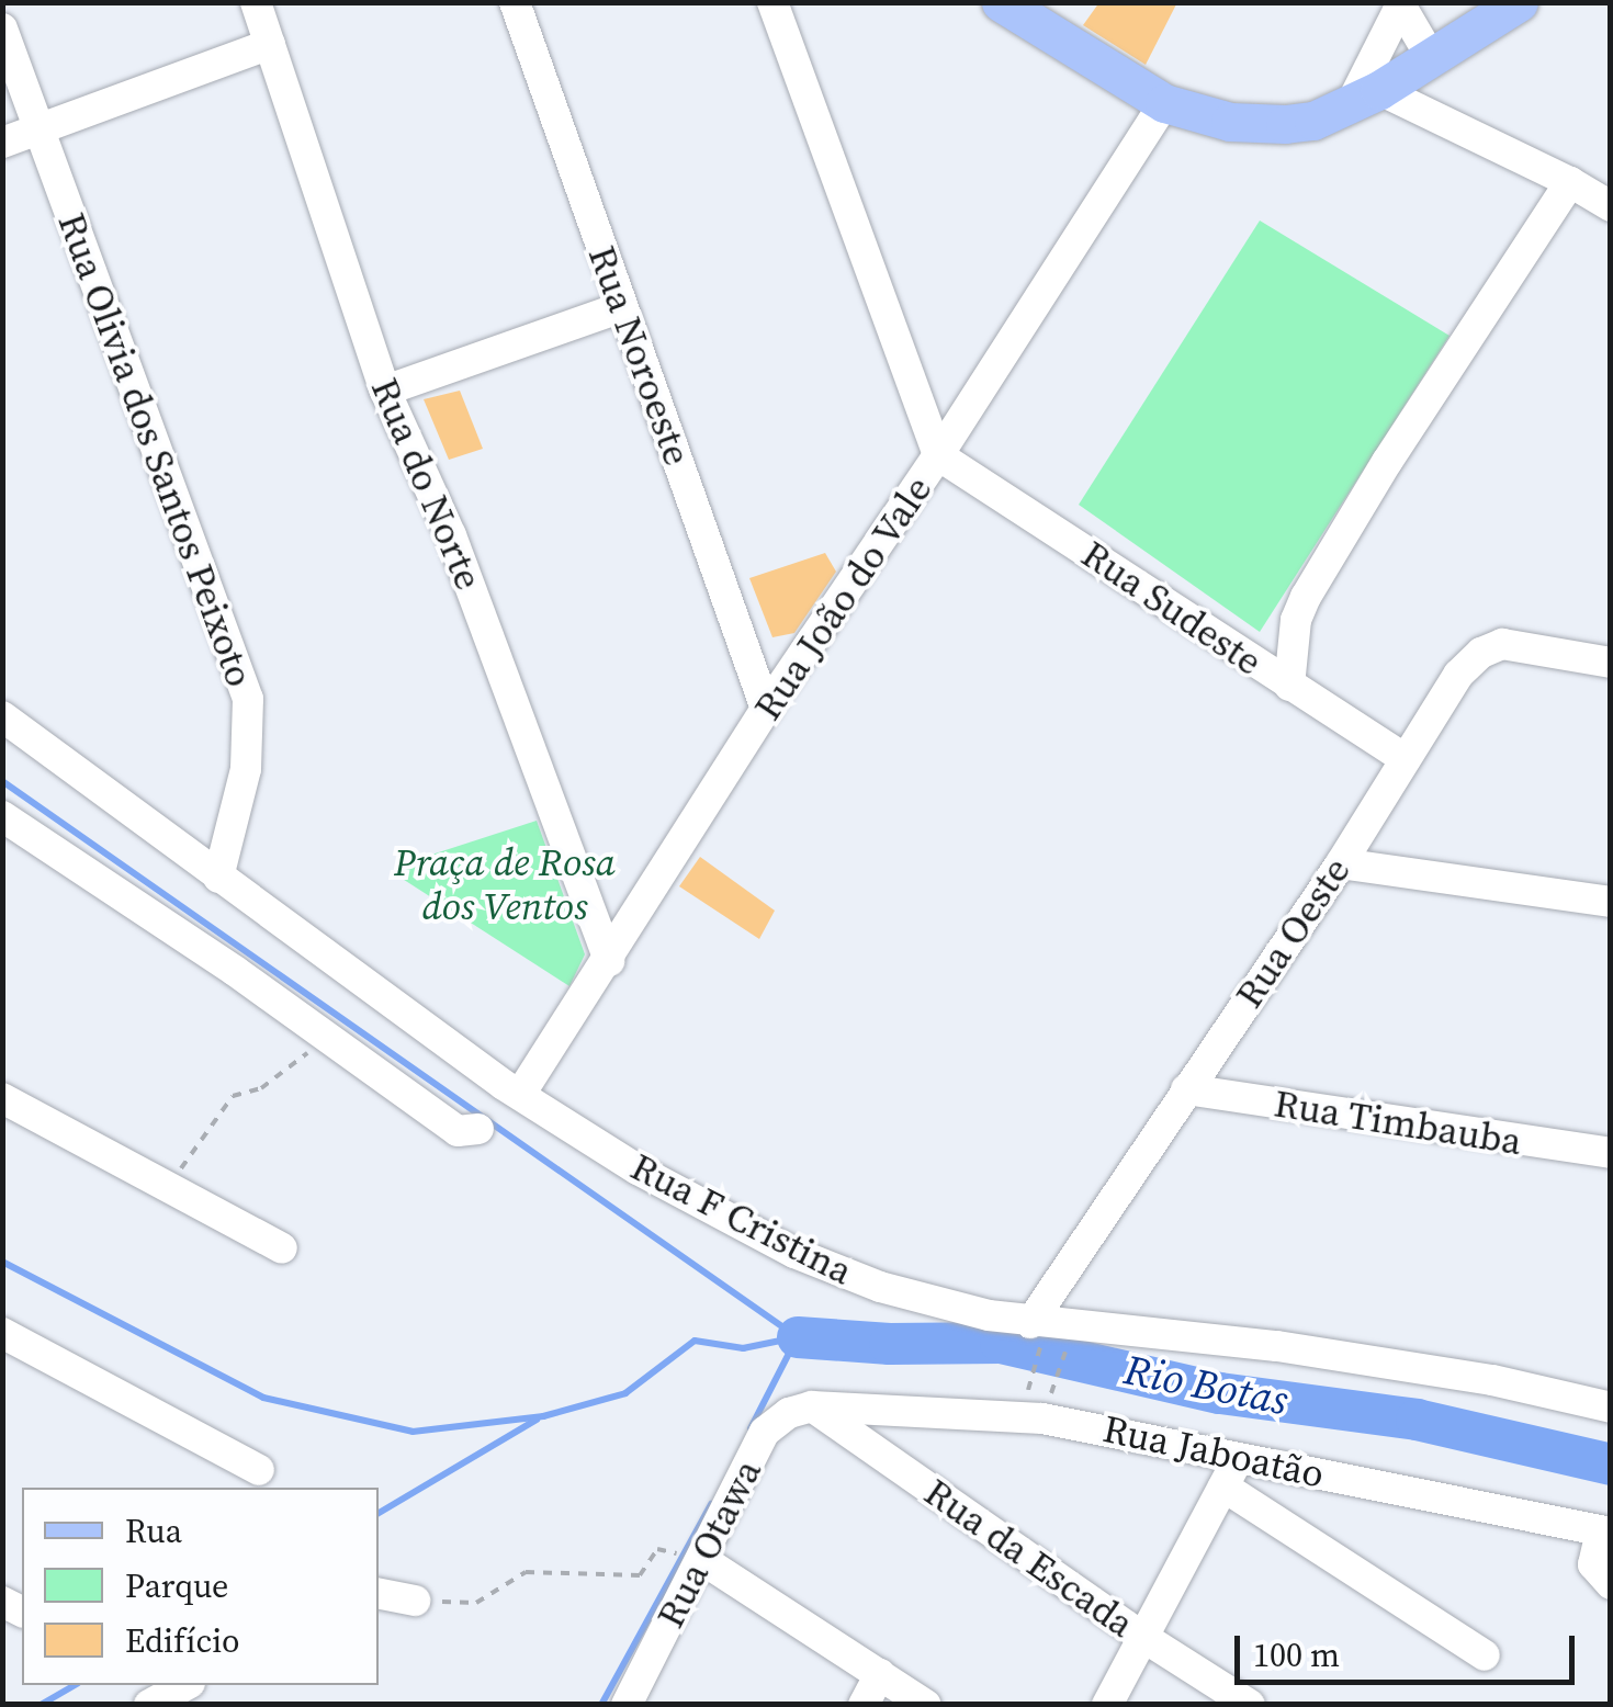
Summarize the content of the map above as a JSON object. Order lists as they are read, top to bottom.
{
  "streets": {
    "street": [
      "Rua Noroeste",
      "Rua Olivia dos Santos Peixoto",
      "Rua do Norte",
      "Rua João do Vale",
      "Rua Sudeste",
      "Rua Oeste",
      "Rua Timbauba",
      "Rua F Cristina",
      "Rua Jaboatão",
      "Rua Otawa",
      "Rua da Escada"
    ]
  },
  "crossings": [
    ["Rua Noroeste", "Rua João do Vale"],
    ["Rua Olivia dos Santos Peixoto", "Rua F Cristina"],
    ["Rua do Norte", "Rua João do Vale"],
    ["Rua João do Vale", "Rua Sudeste"],
    ["Rua João do Vale", "Rua F Cristina"],
    ["Rua Sudeste", "Rua Oeste"],
    ["Rua Oeste", "Rua Timbauba"],
    ["Rua Oeste", "Rua F Cristina"],
    ["Rua Jaboatão", "Rua Otawa"],
    ["Rua Jaboatão", "Rua da Escada"],
    ["Rua Otawa", "Rua da Escada"]
  ],
  "water": ["Rio Botas"],
  "parks": ["Praça de Rosa dos Ventos"],
  "legend": ["Rua", "Parque", "Edifício"],
  "scale_bar": "100 m"
}
